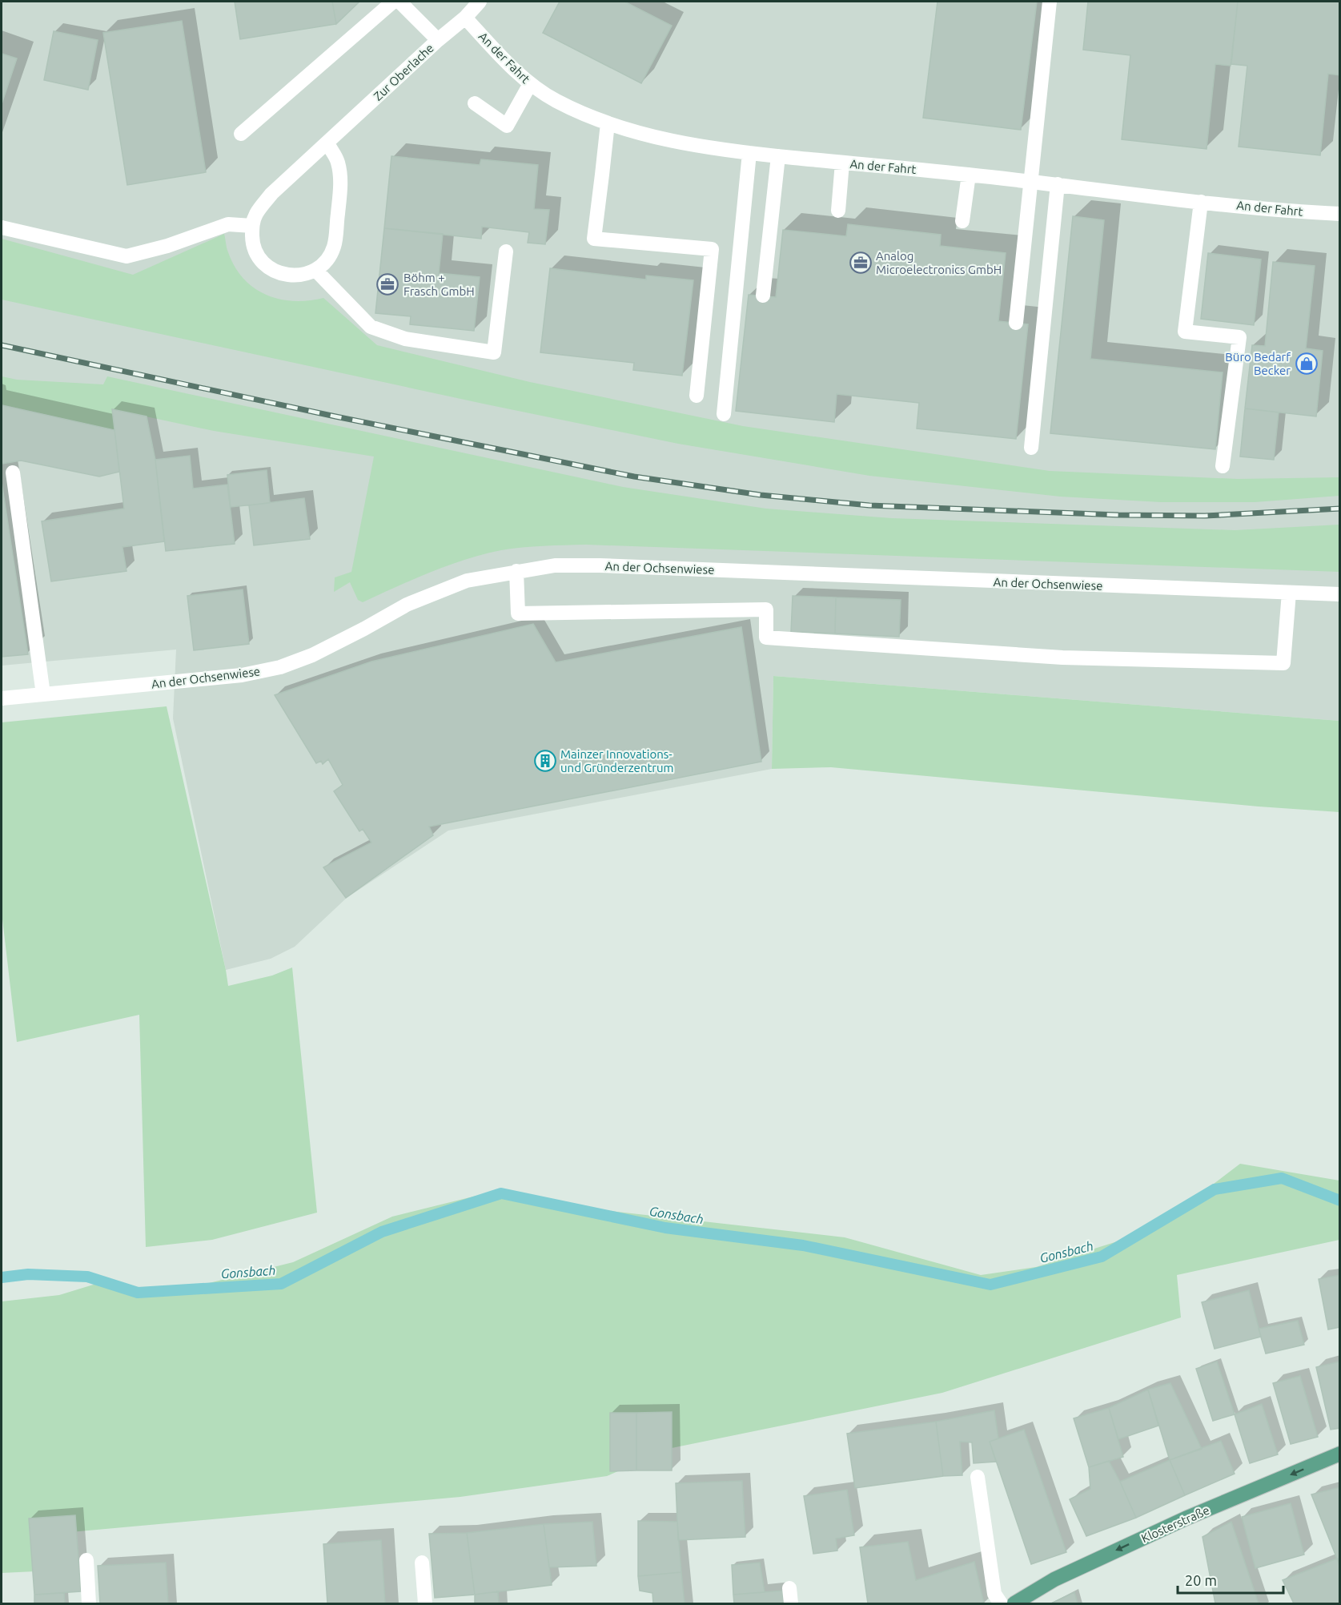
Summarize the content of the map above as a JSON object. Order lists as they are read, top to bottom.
{
  "streets": {
    "main road": ["Klosterstraße"],
    "street": ["An der Fahrt", "Zur Oberlache", "An der Ochsenwiese"]
  },
  "crossings": [
    ["An der Fahrt", "Zur Oberlache"]
  ],
  "one_way": ["Klosterstraße"],
  "water": ["Gonsbach"],
  "places": {
    "office": ["Analog Microelectronics GmbH", "Böhm + Frasch GmbH"],
    "shop": ["Büro Bedarf Becker"],
    "building": ["Mainzer Innovations- und Gründerzentrum"]
  },
  "scale_bar": "20 m"
}
